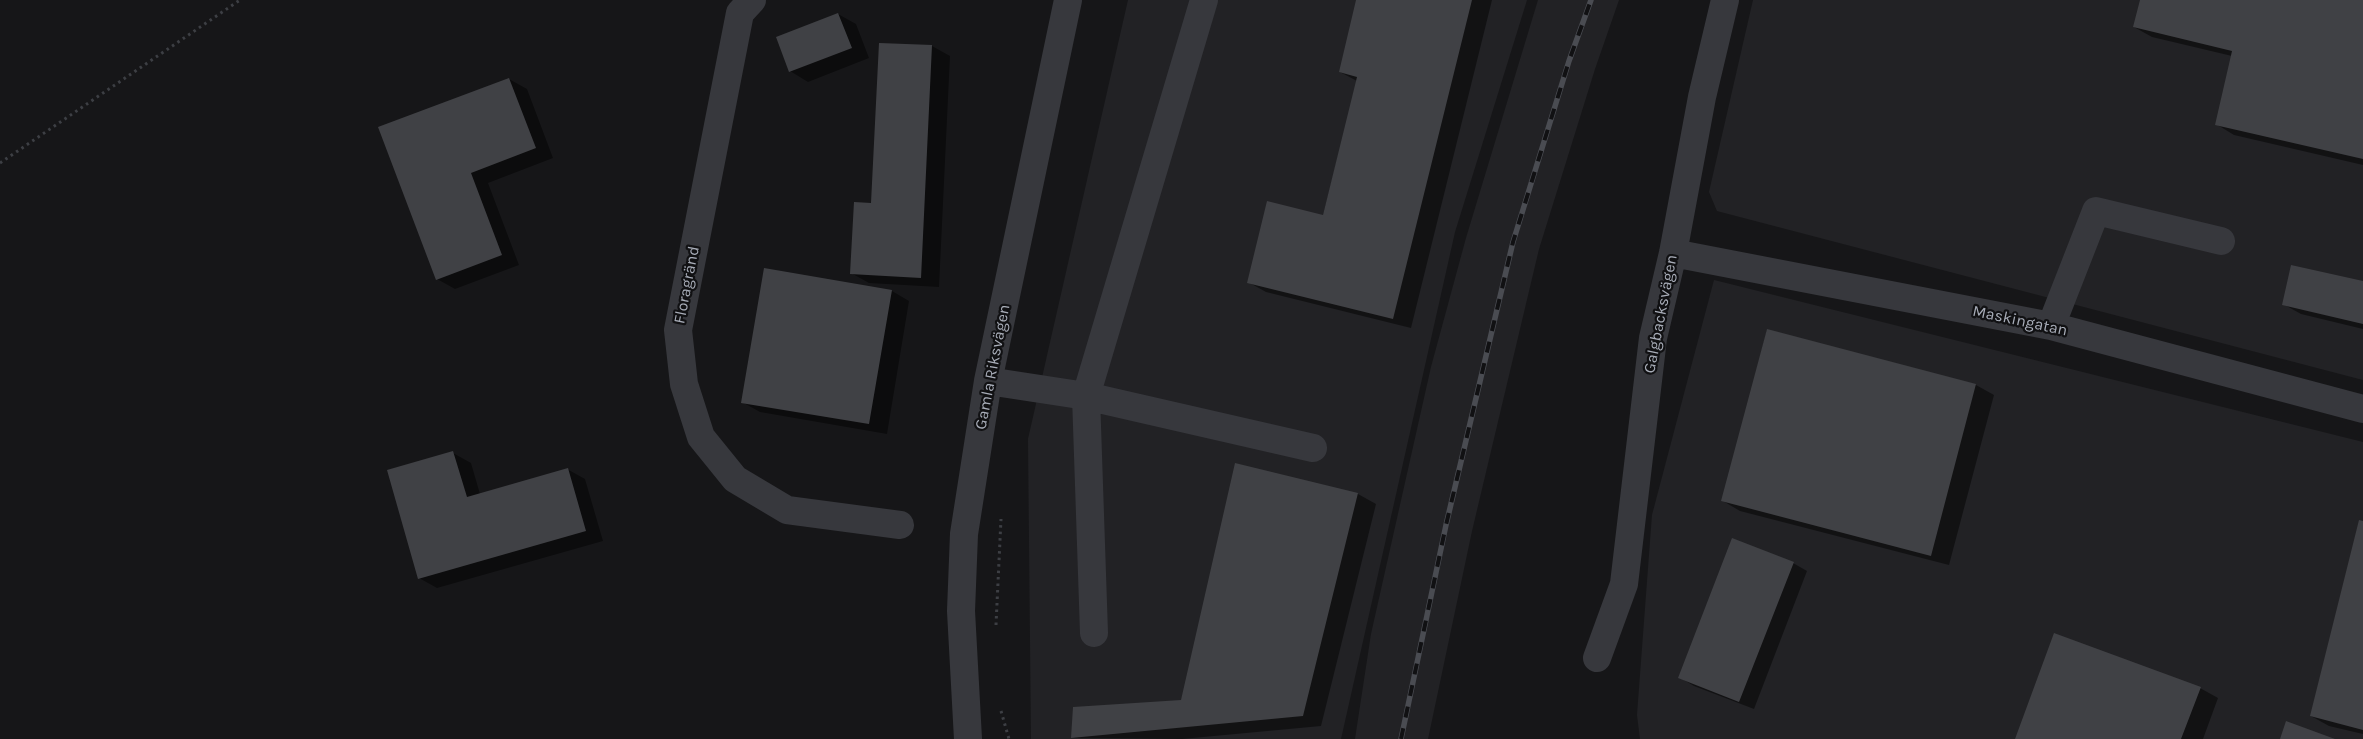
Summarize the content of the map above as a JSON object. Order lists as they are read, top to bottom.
{
  "streets": {
    "street": [
      "Floragränd",
      "Galgbacksvägen",
      "Maskingatan",
      "Gamla Riksvägen"
    ]
  },
  "crossings": [
    ["Galgbacksvägen", "Maskingatan"]
  ]
}
